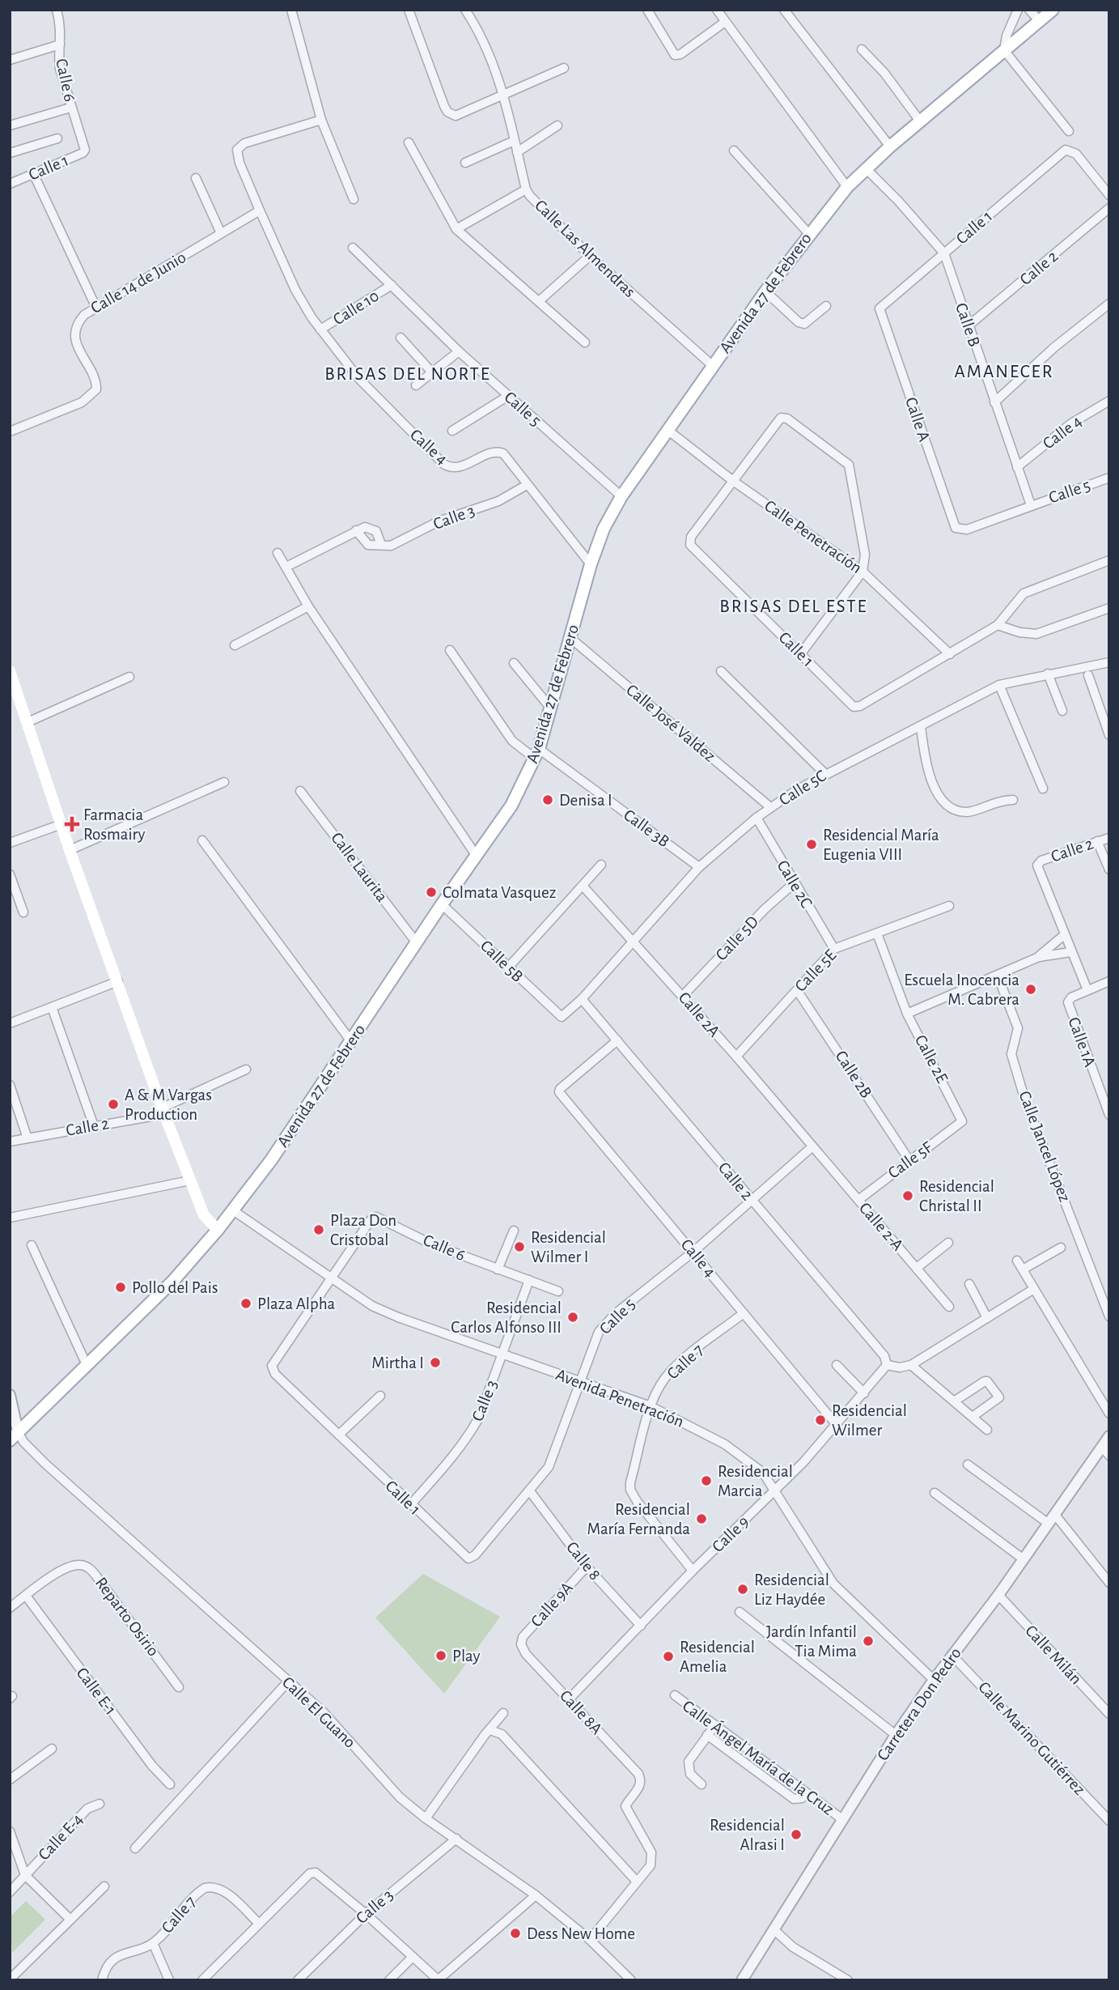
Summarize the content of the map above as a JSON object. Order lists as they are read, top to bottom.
{
  "streets": {
    "main road": ["Avenida 27 de Febrero"],
    "street": [
      "Calle 6",
      "Calle 1",
      "Calle Las Almendras",
      "Calle 2",
      "Calle 14 de Junio",
      "Calle 10",
      "Calle B",
      "Calle 5",
      "Calle A",
      "Calle 4",
      "Calle 3",
      "Calle Penetración",
      "Calle José Valdez",
      "Calle 5C",
      "Calle 3B",
      "Calle Laurita",
      "Calle 2C",
      "Calle 5D",
      "Calle 5B",
      "Calle 5E",
      "Calle 2A",
      "Calle 1A",
      "Calle 2E",
      "Calle 2B",
      "Calle Jancel López",
      "Calle 5F",
      "Calle 2-A",
      "Calle 7",
      "Avenida Penetración",
      "Calle 9",
      "Calle 8",
      "Calle 9A",
      "Reparto Osirio",
      "Calle Milán",
      "Calle E-1",
      "Carretera Don Pedro",
      "Calle El Guano",
      "Calle 8A",
      "Calle Marino Gutiérrez",
      "Calle Ángel María de la Cruz",
      "Calle E-4"
    ]
  },
  "crossings": [
    ["Calle 6", "Calle 1"],
    ["Calle 6", "Calle 3"],
    ["Calle 6", "Avenida Penetración"],
    ["Calle 1", "Calle B"],
    ["Calle 1", "Calle 5"],
    ["Calle 1", "Calle A"],
    ["Calle 1", "Calle 3"],
    ["Calle 1", "Calle Penetración"],
    ["Calle Las Almendras", "Avenida 27 de Febrero"],
    ["Calle 2", "Calle B"],
    ["Calle 2", "Calle 5"],
    ["Calle 2", "Calle 4"],
    ["Calle 2", "Calle 5C"],
    ["Calle 2", "Calle 9"],
    ["Avenida 27 de Febrero", "Calle B"],
    ["Avenida 27 de Febrero", "Calle 5"],
    ["Avenida 27 de Febrero", "Calle 4"],
    ["Avenida 27 de Febrero", "Calle Penetración"],
    ["Avenida 27 de Febrero", "Calle José Valdez"],
    ["Avenida 27 de Febrero", "Calle 3B"],
    ["Avenida 27 de Febrero", "Calle Laurita"],
    ["Avenida 27 de Febrero", "Calle 5B"],
    ["Avenida 27 de Febrero", "Avenida Penetración"],
    ["Avenida 27 de Febrero", "Calle El Guano"],
    ["Calle 10", "Calle 5"],
    ["Calle 10", "Calle 4"],
    ["Calle B", "Calle 5"],
    ["Calle B", "Calle 4"],
    ["Calle 5", "Calle A"],
    ["Calle 5", "Calle 4"],
    ["Calle 5", "Calle 2A"],
    ["Calle 5", "Calle 2-A"],
    ["Calle 5", "Avenida Penetración"],
    ["Calle 5", "Calle 8"],
    ["Calle 4", "Calle 3"],
    ["Calle 4", "Calle 7"],
    ["Calle 4", "Calle 9"],
    ["Calle 3", "Avenida Penetración"],
    ["Calle 3", "Calle El Guano"],
    ["Calle José Valdez", "Calle 5C"],
    ["Calle 5C", "Calle 3B"],
    ["Calle 5C", "Calle 2C"],
    ["Calle 5C", "Calle 5B"],
    ["Calle 5C", "Calle 2A"],
    ["Calle 2C", "Calle 5D"],
    ["Calle 2C", "Calle 5E"],
    ["Calle 5D", "Calle 2A"],
    ["Calle 5E", "Calle 2A"],
    ["Calle 5E", "Calle 2E"],
    ["Calle 5E", "Calle 2B"],
    ["Calle 2A", "Calle 2-A"],
    ["Calle 2E", "Calle 5F"],
    ["Calle 2B", "Calle 5F"],
    ["Calle 5F", "Calle 2-A"],
    ["Calle 7", "Avenida Penetración"],
    ["Calle 7", "Calle 9"],
    ["Avenida Penetración", "Calle 9"],
    ["Avenida Penetración", "Carretera Don Pedro"],
    ["Calle 9", "Calle 8"],
    ["Calle 9", "Calle 8A"],
    ["Calle 8", "Calle 9A"],
    ["Calle 9A", "Calle 8A"],
    ["Reparto Osirio", "Calle E-1"],
    ["Calle Milán", "Carretera Don Pedro"],
    ["Carretera Don Pedro", "Calle Marino Gutiérrez"],
    ["Carretera Don Pedro", "Calle Ángel María de la Cruz"]
  ],
  "districts": ["AMANECER", "BRISAS DEL NORTE", "BRISAS DEL ESTE"],
  "places": {
    "other": [
      "Denisa I",
      "Residencial María Eugenia VIII",
      "Colmata Vasquez",
      "Escuela Inocencia M. Cabrera",
      "A & M Vargas Production",
      "Residencial Christal II",
      "Plaza Don Cristobal",
      "Residencial Wilmer I",
      "Pollo del Pais",
      "Plaza Alpha",
      "Residencial Carlos Alfonso III",
      "Mirtha I",
      "Residencial Wilmer",
      "Residencial Marcia",
      "Residencial María Fernanda",
      "Residencial Liz Haydée",
      "Jardín Infantil Tia Mima",
      "Play",
      "Residencial Amelia",
      "Residencial Alrasi I",
      "Dess New Home"
    ],
    "health": ["Farmacia Rosmairy"]
  }
}
